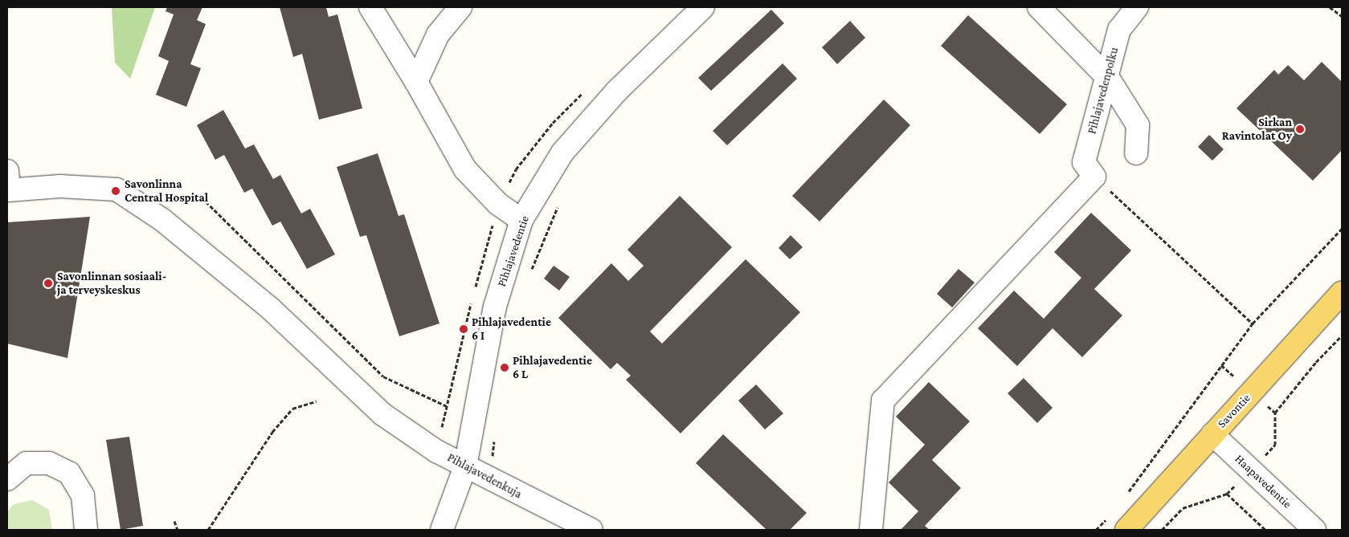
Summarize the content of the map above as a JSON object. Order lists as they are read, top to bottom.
{
  "streets": {
    "main road": ["Savontie"],
    "street": [
      "Pihlajavedenpolku",
      "Pihlajavedentie",
      "Pihlajavedenkuja",
      "Haapavedentie"
    ]
  },
  "crossings": [
    ["Pihlajavedentie", "Pihlajavedenkuja"],
    ["Savontie", "Haapavedentie"]
  ],
  "places": [
    "Sirkan Ravintolat Oy",
    "Savonlinna Central Hospital",
    "Savonlinnan sosiaali- ja terveyskeskus",
    "Pihlajavedentie 6 I",
    "Pihlajavedentie 6 L"
  ]
}
